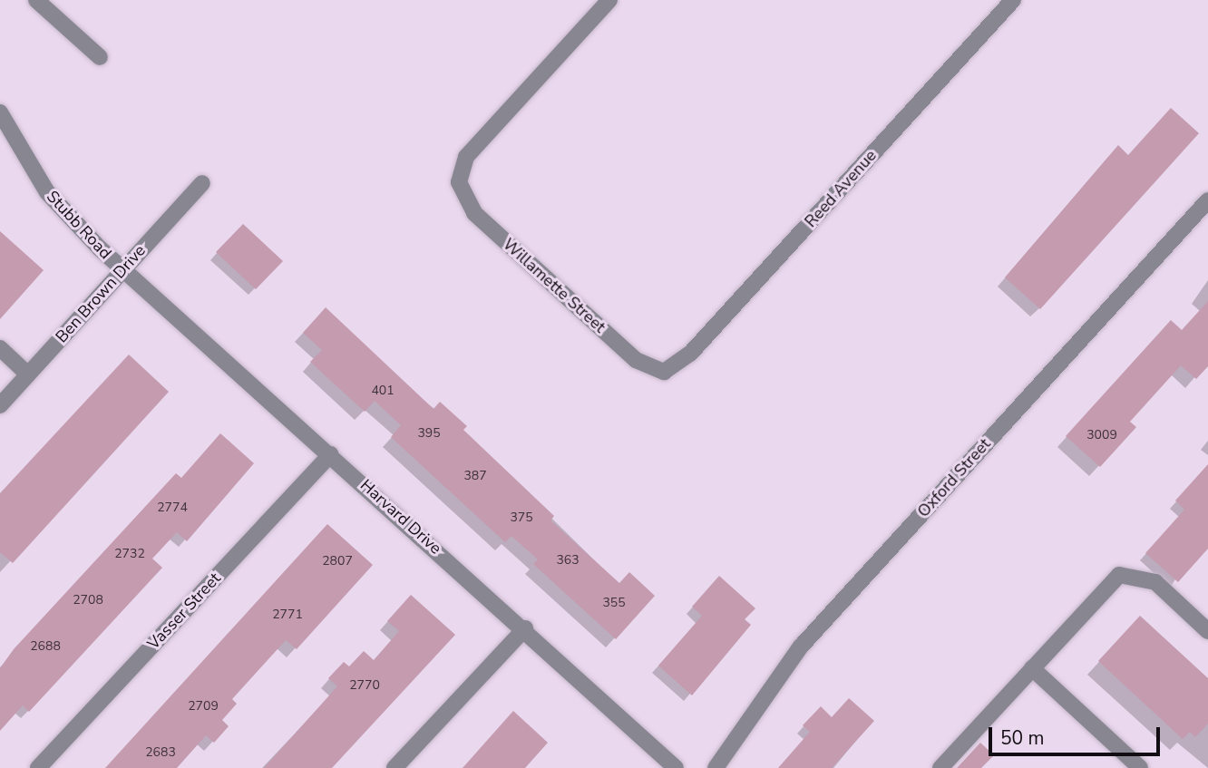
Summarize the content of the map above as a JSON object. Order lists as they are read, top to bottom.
{
  "streets": {
    "street": [
      "Reed Avenue",
      "Stubb Road",
      "Willamette Street",
      "Ben Brown Drive",
      "Oxford Street",
      "Harvard Drive",
      "Vasser Street"
    ]
  },
  "crossings": [
    ["Reed Avenue", "Willamette Street"],
    ["Stubb Road", "Ben Brown Drive"],
    ["Stubb Road", "Harvard Drive"],
    ["Ben Brown Drive", "Harvard Drive"],
    ["Harvard Drive", "Vasser Street"]
  ],
  "house_numbers": [
    "401",
    "395",
    "3009",
    "387",
    "2774",
    "375",
    "2732",
    "363",
    "2807",
    "2708",
    "355",
    "2771",
    "2688",
    "2770",
    "2709",
    "2683"
  ],
  "scale_bar": "50 m"
}
